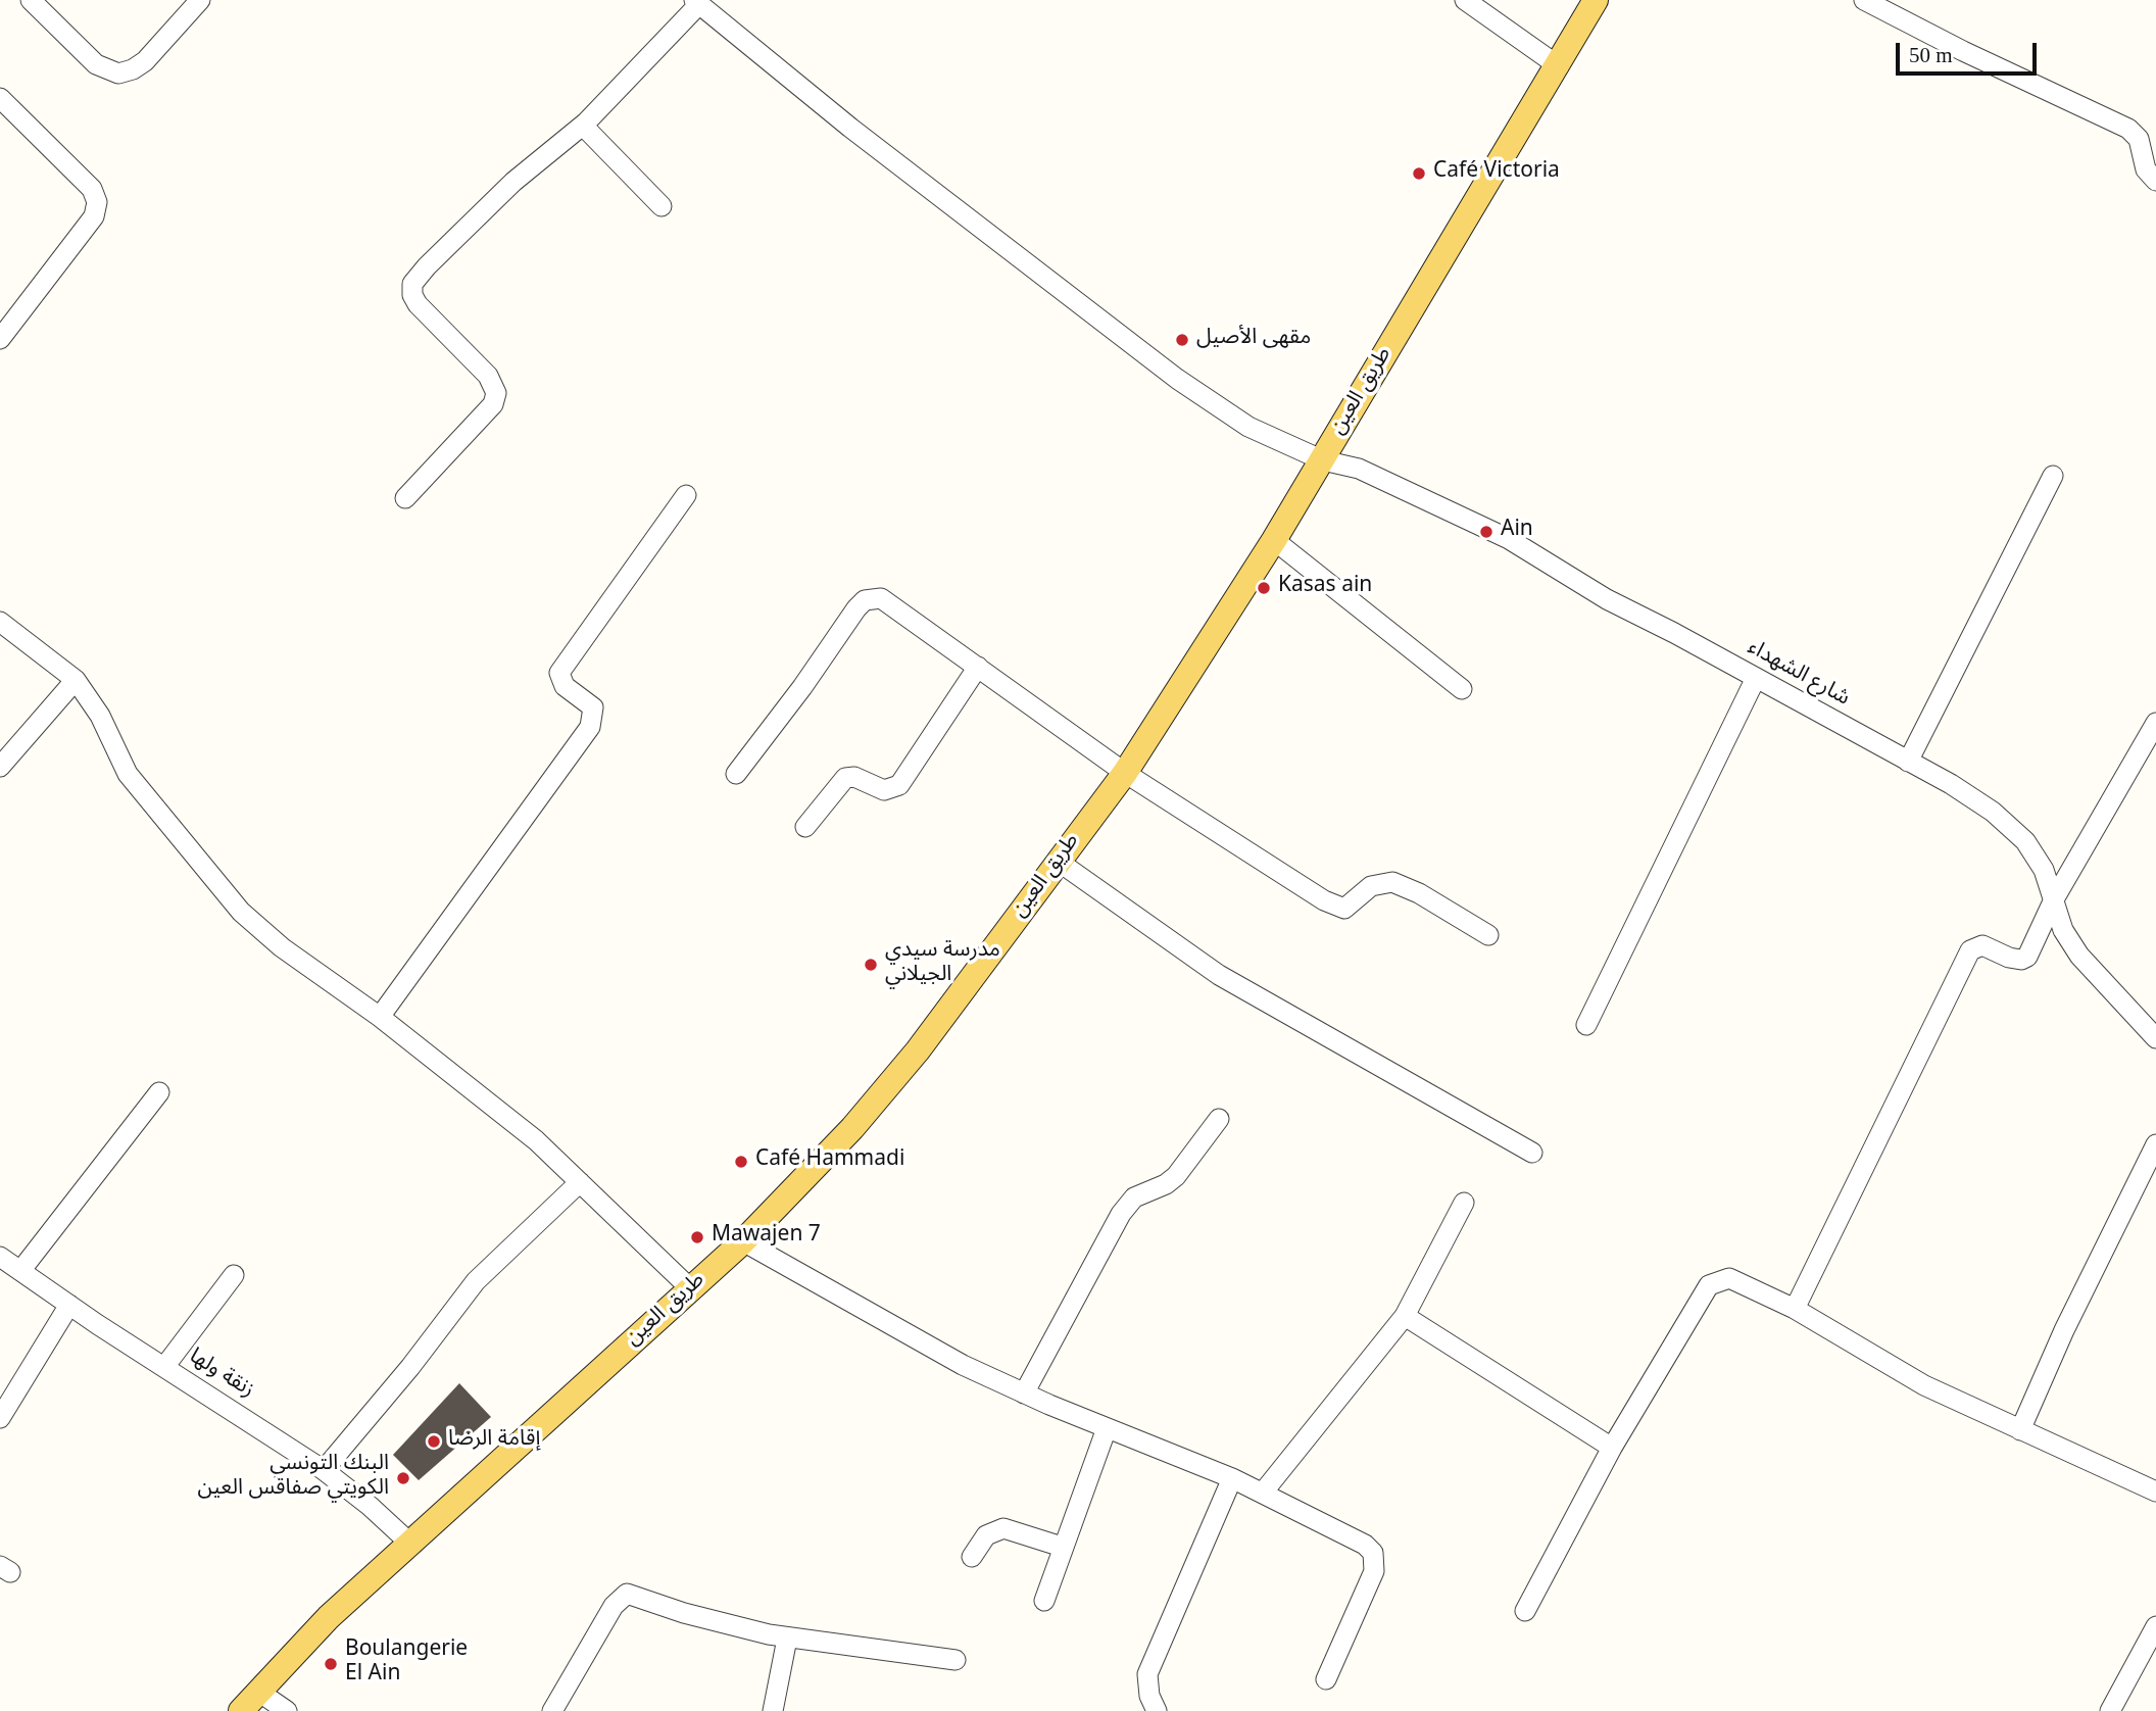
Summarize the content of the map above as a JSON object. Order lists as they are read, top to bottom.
{
  "streets": {
    "main road": ["طريق العين"],
    "street": ["شارع الشهداء", "زنقة ولها"]
  },
  "crossings": [
    ["طريق العين", "شارع الشهداء"],
    ["طريق العين", "زنقة ولها"]
  ],
  "places": [
    "Café Victoria",
    "مقهى الأصيل",
    "Ain",
    "Kasas ain",
    "مدرسة سيدي الجيلاني",
    "Café Hammadi",
    "Mawajen 7",
    "إقامة الرضا",
    "البنك التونسي الكويتي صفاقس العين",
    "Boulangerie El Ain"
  ],
  "scale_bar": "50 m"
}
